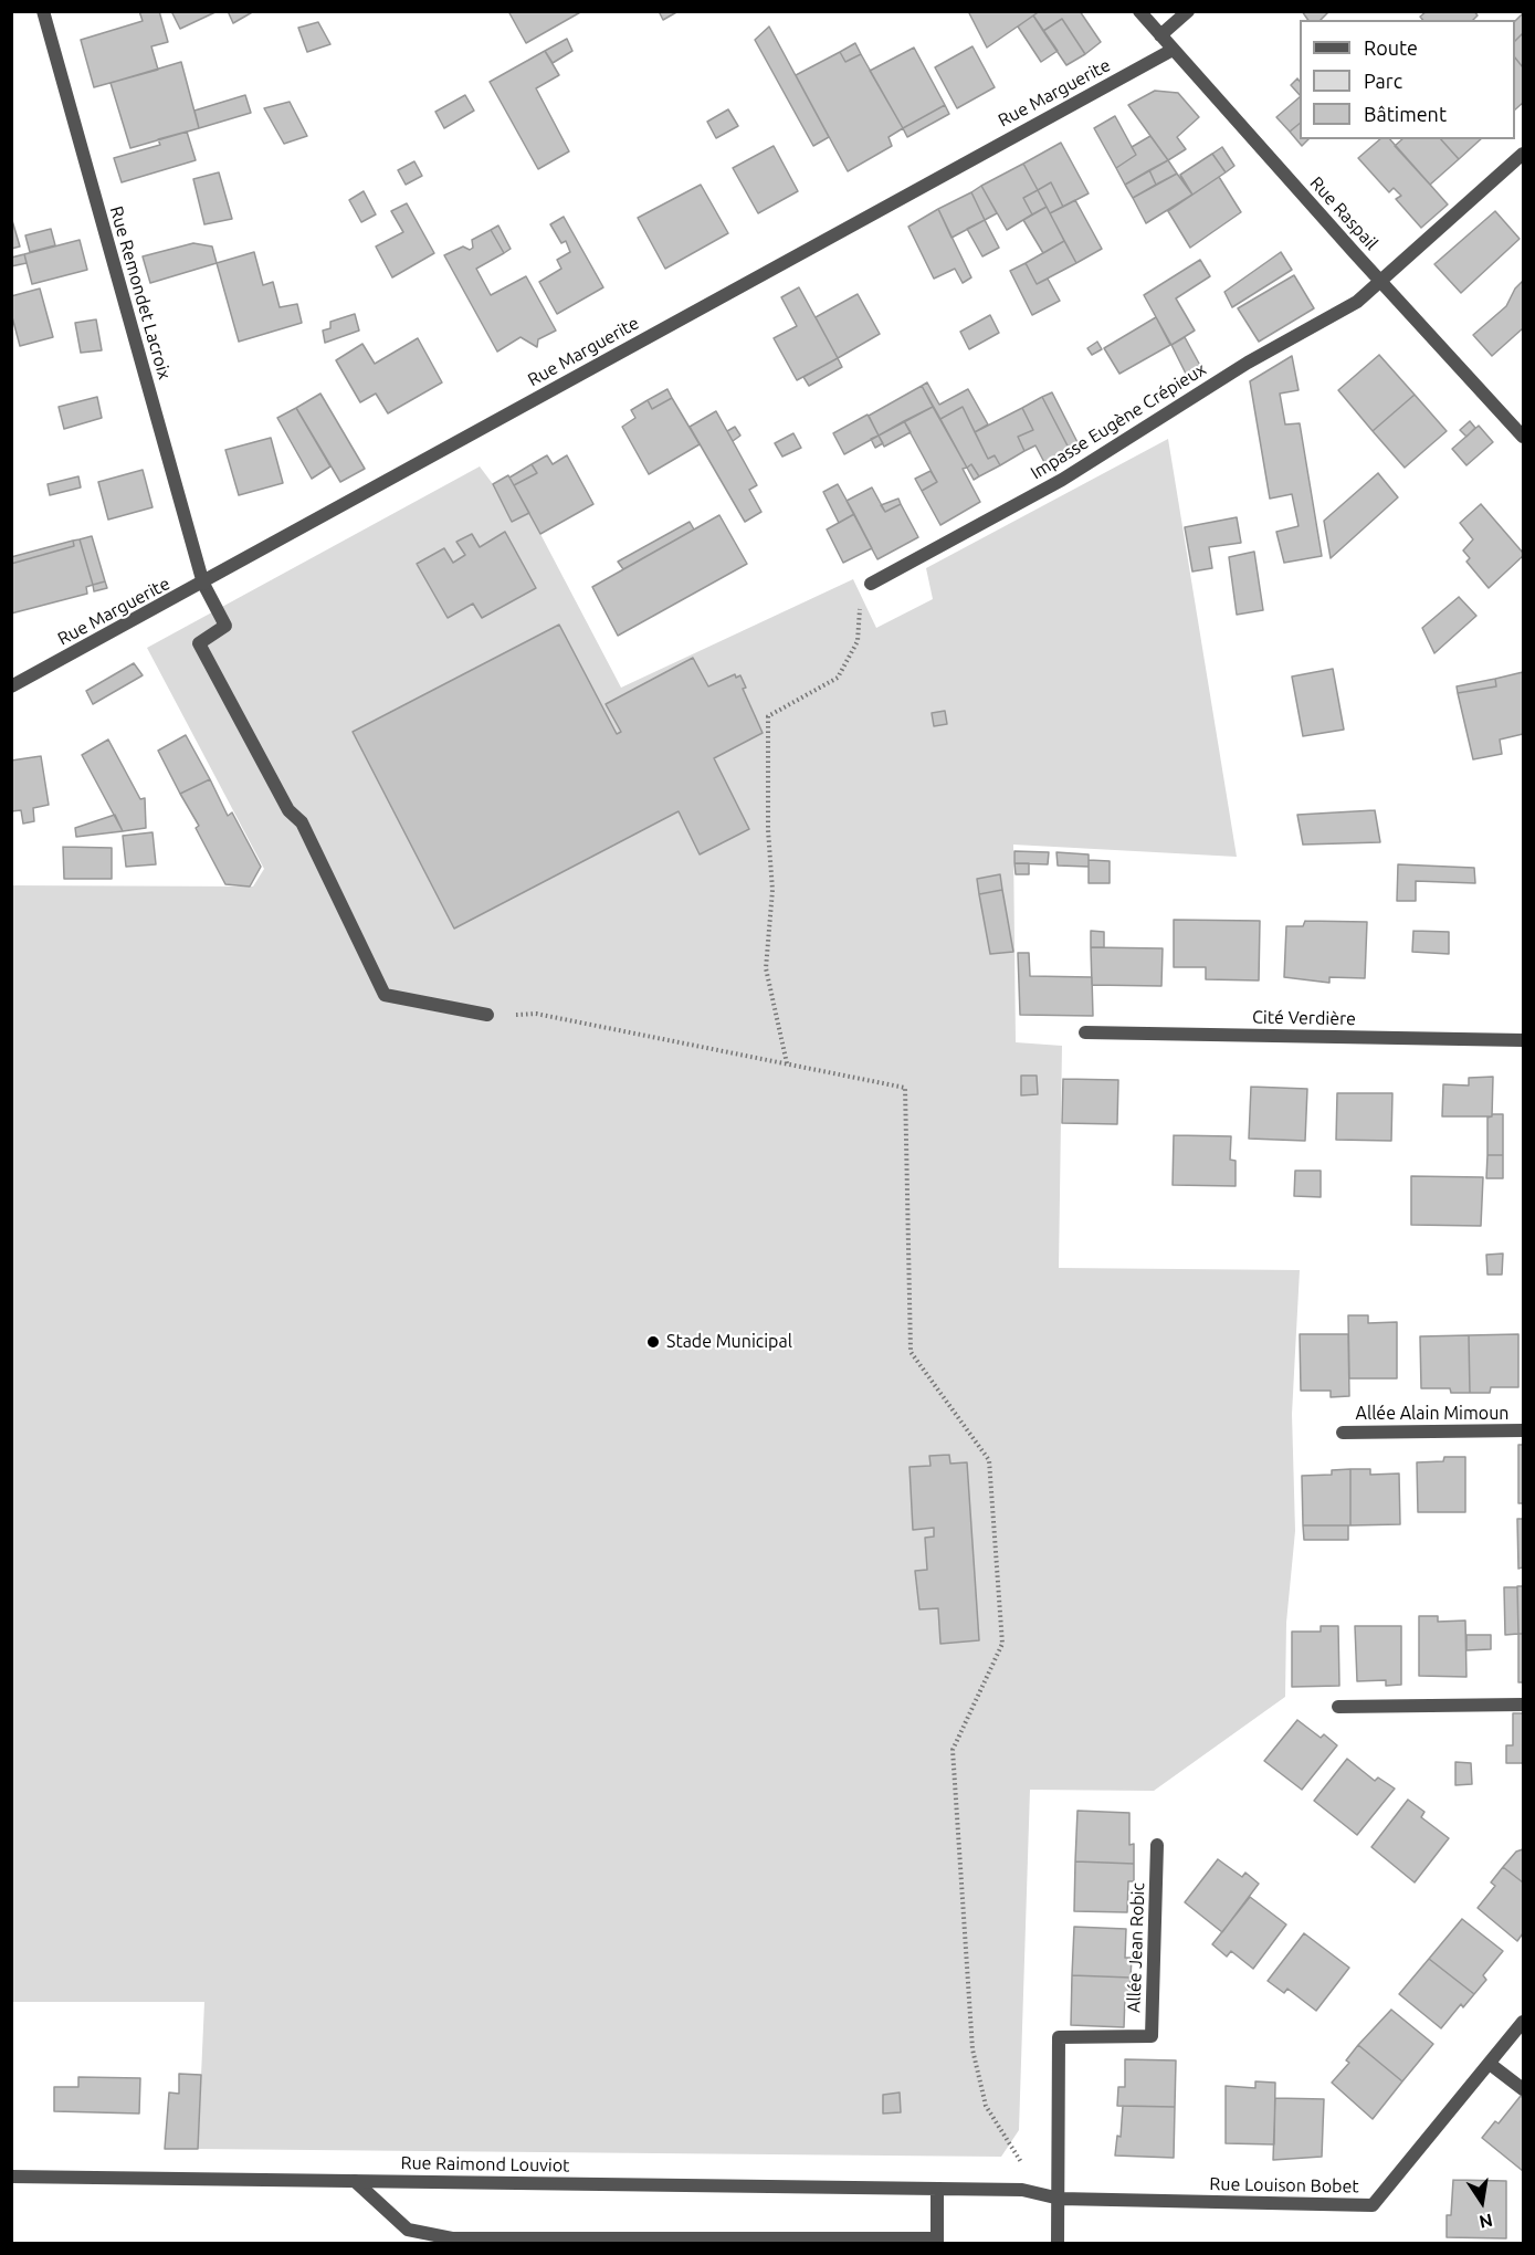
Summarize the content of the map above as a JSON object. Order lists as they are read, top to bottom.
{
  "streets": {
    "street": [
      "Rue Marguerite",
      "Rue Raspail",
      "Rue Remondet Lacroix",
      "Impasse Eugène Crépieux",
      "Cité Verdière",
      "Allée Alain Mimoun",
      "Allée Jean Robic",
      "Rue Raimond Louviot",
      "Rue Louison Bobet"
    ]
  },
  "crossings": [
    ["Rue Marguerite", "Rue Raspail"],
    ["Rue Marguerite", "Rue Remondet Lacroix"],
    ["Rue Raspail", "Impasse Eugène Crépieux"],
    ["Allée Jean Robic", "Rue Louison Bobet"],
    ["Rue Raimond Louviot", "Rue Louison Bobet"]
  ],
  "places": ["Stade Municipal"],
  "legend": ["Route", "Parc", "Bâtiment"],
  "north": "bottom"
}
